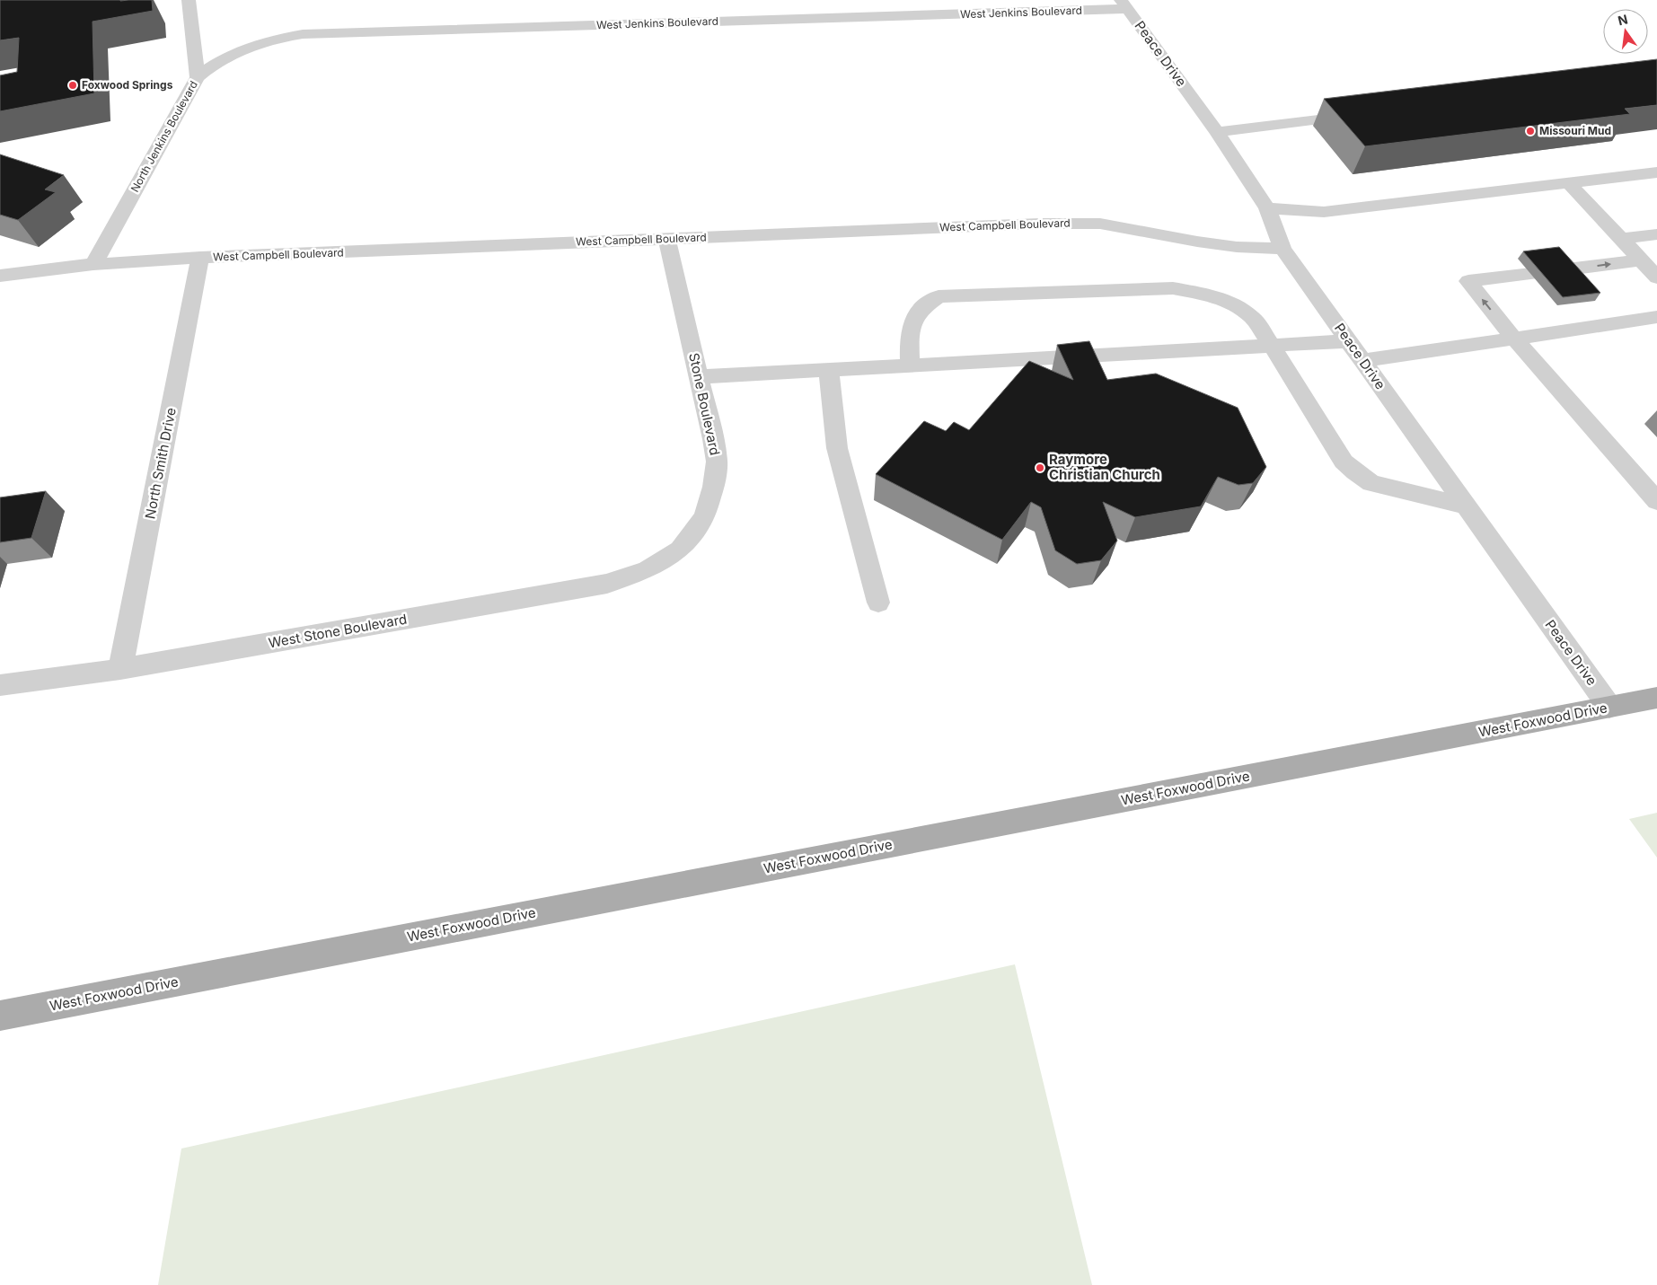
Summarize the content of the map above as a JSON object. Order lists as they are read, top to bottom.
{
  "streets": {
    "main road": ["West Foxwood Drive"],
    "street": [
      "West Jenkins Boulevard",
      "Peace Drive",
      "North Jenkins Boulevard",
      "West Campbell Boulevard",
      "Stone Boulevard",
      "North Smith Drive",
      "West Stone Boulevard"
    ]
  },
  "crossings": [
    ["West Jenkins Boulevard", "Peace Drive"],
    ["West Jenkins Boulevard", "North Jenkins Boulevard"],
    ["Peace Drive", "West Campbell Boulevard"],
    ["Peace Drive", "West Foxwood Drive"],
    ["North Jenkins Boulevard", "West Campbell Boulevard"],
    ["West Campbell Boulevard", "Stone Boulevard"],
    ["West Campbell Boulevard", "North Smith Drive"],
    ["Stone Boulevard", "West Stone Boulevard"],
    ["North Smith Drive", "West Stone Boulevard"]
  ],
  "places": ["Foxwood Springs", "Missouri Mud", "Raymore Christian Church"],
  "north": "top"
}
